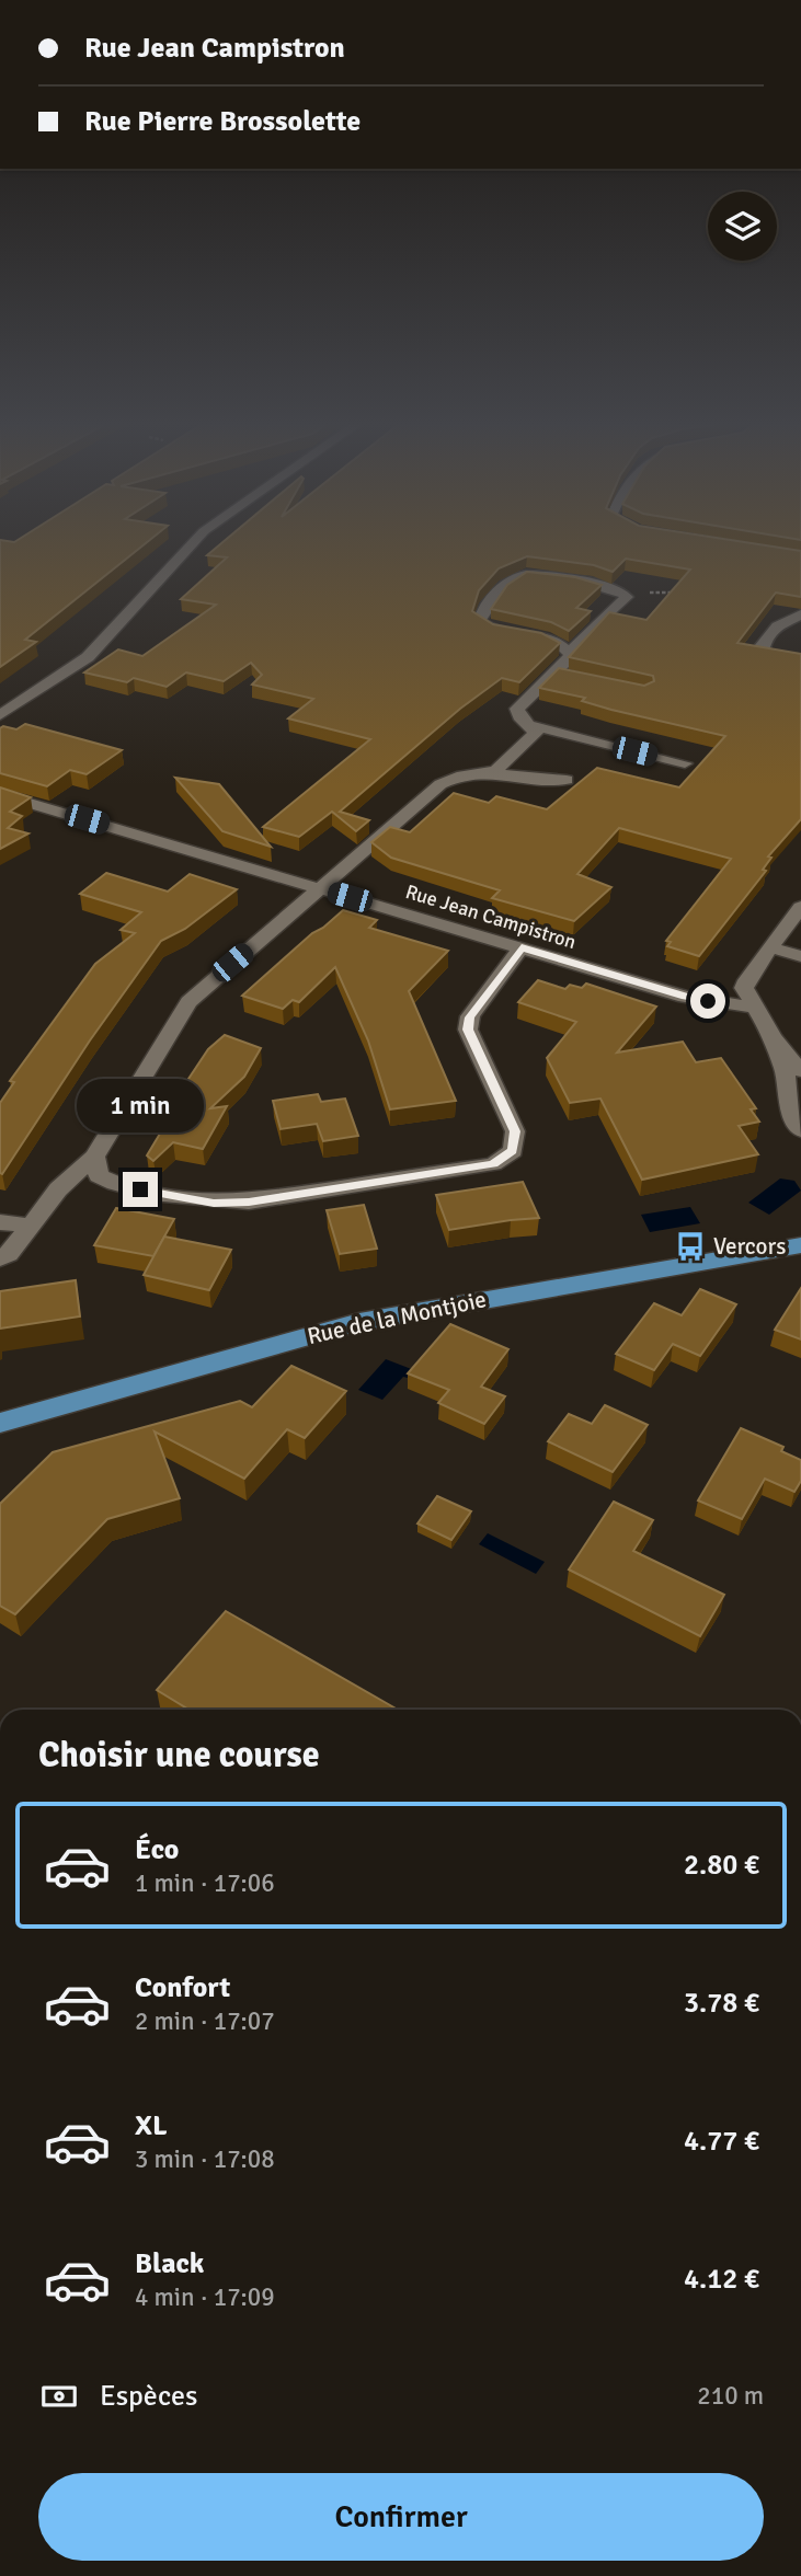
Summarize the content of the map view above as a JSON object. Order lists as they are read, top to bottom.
{
  "streets": {
    "main road": ["Rue de la Montjoie"],
    "street": ["Rue Jean Campistron"]
  },
  "places": {
    "bus stop": ["Vercors"]
  },
  "page": {
    "banner": ["Rue Jean Campistron", "Rue Pierre Brossolette"],
    "bubble": "1 min",
    "heading": "Choisir une course",
    "list": [
      {
        "name": "Éco",
        "note": "1 min · 17:06",
        "value": "2.80 €"
      },
      {
        "name": "Confort",
        "note": "2 min · 17:07",
        "value": "3.78 €"
      },
      {
        "name": "XL",
        "note": "3 min · 17:08",
        "value": "4.77 €"
      },
      {
        "name": "Black",
        "note": "4 min · 17:09",
        "value": "4.12 €"
      }
    ],
    "pay": ["Espèces", "210 m"],
    "buttons": "Confirmer"
  }
}
